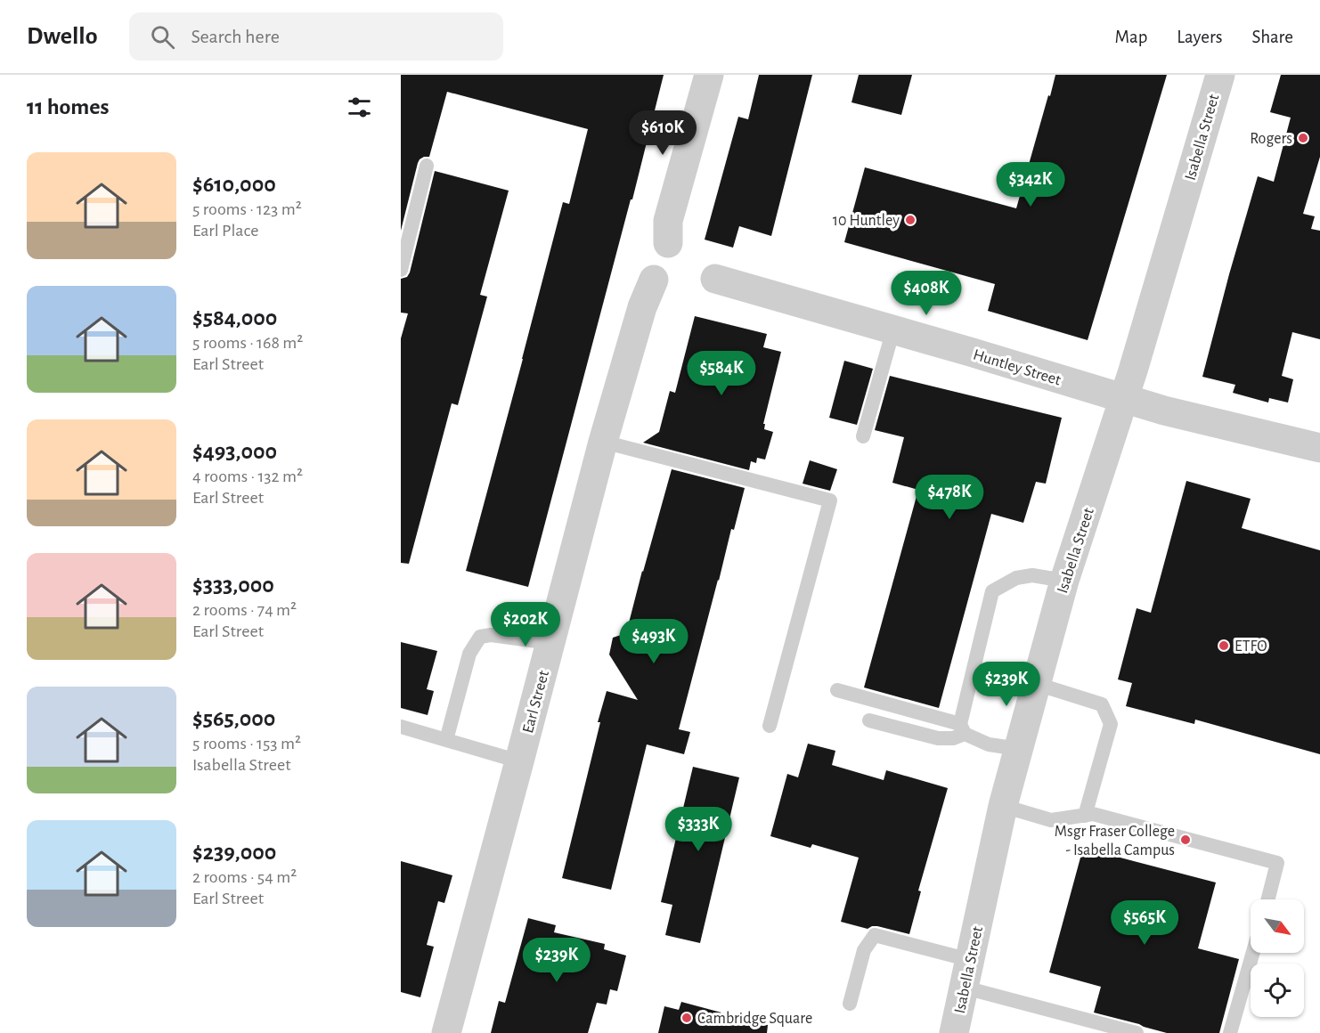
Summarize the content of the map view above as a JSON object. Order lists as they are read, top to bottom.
{
  "streets": {
    "street": ["Isabella Street", "Huntley Street", "Earl Street"]
  },
  "crossings": [
    ["Isabella Street", "Huntley Street"]
  ],
  "places": [
    "Rogers",
    "10 Huntley",
    "ETFO",
    "Msgr Fraser College - Isabella Campus",
    "Cambridge Square"
  ],
  "north": "bottom right",
  "page": {
    "header": "Dwello",
    "search": "Search here",
    "nav": ["Map", "Layers", "Share"],
    "heading": "11 homes",
    "price": [
      "$610K",
      "$342K",
      "$408K",
      "$584K",
      "$478K",
      "$202K",
      "$493K",
      "$239K",
      "$333K",
      "$565K",
      "$239K"
    ],
    "list": [
      {
        "name": "$610,000",
        "note": "5 rooms · 123 m² · Earl Place"
      },
      {
        "name": "$584,000",
        "note": "5 rooms · 168 m² · Earl Street"
      },
      {
        "name": "$493,000",
        "note": "4 rooms · 132 m² · Earl Street"
      },
      {
        "name": "$333,000",
        "note": "2 rooms · 74 m² · Earl Street"
      },
      {
        "name": "$565,000",
        "note": "5 rooms · 153 m² · Isabella Street"
      },
      {
        "name": "$239,000",
        "note": "2 rooms · 54 m² · Earl Street"
      }
    ]
  }
}
